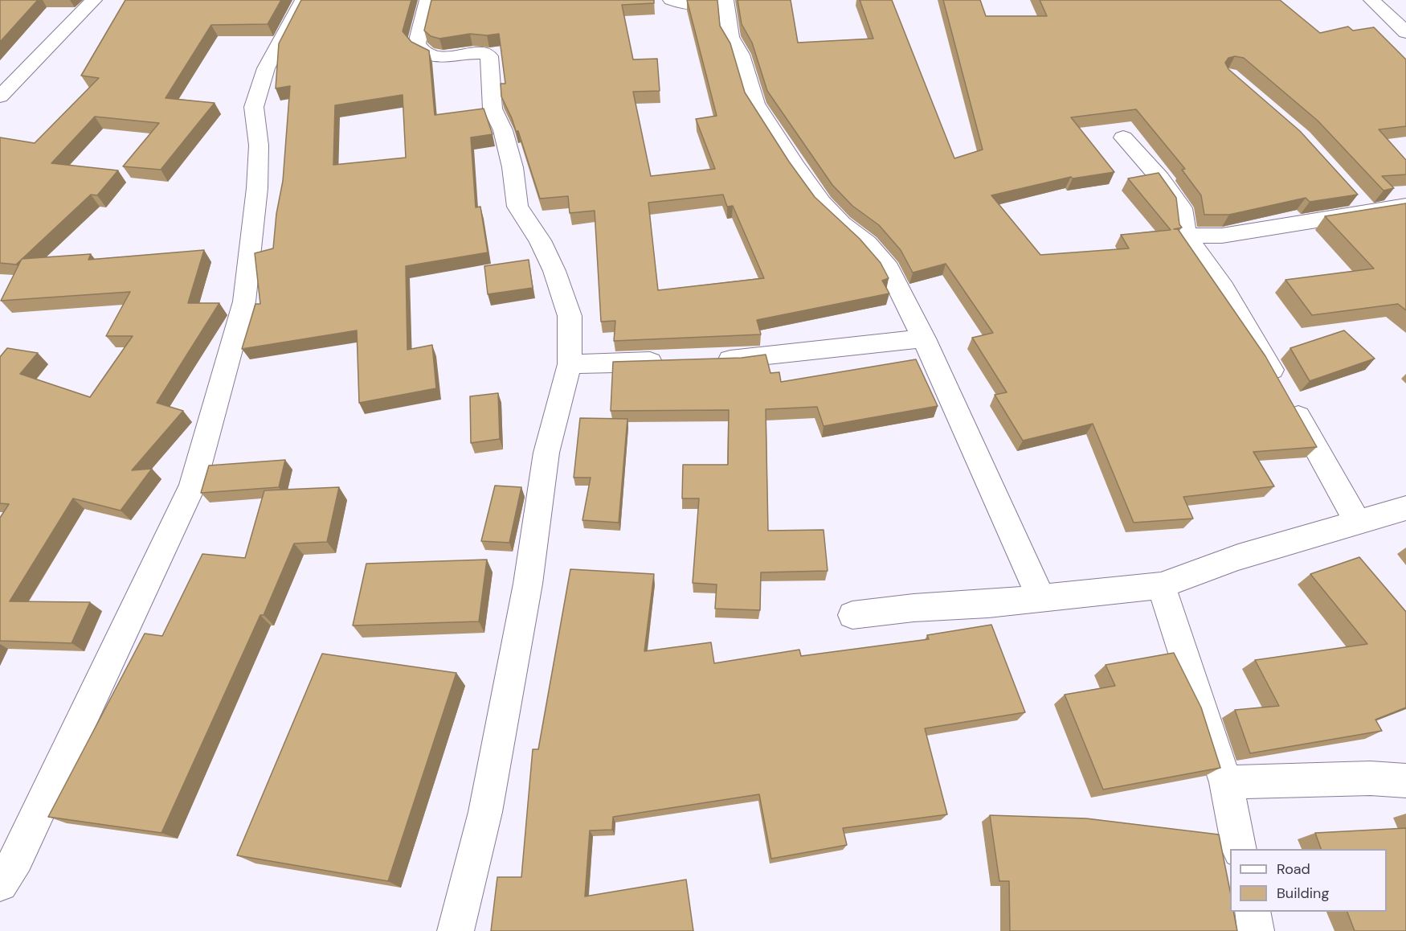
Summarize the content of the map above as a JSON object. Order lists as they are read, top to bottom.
{
  "legend": ["Road", "Building"]
}
